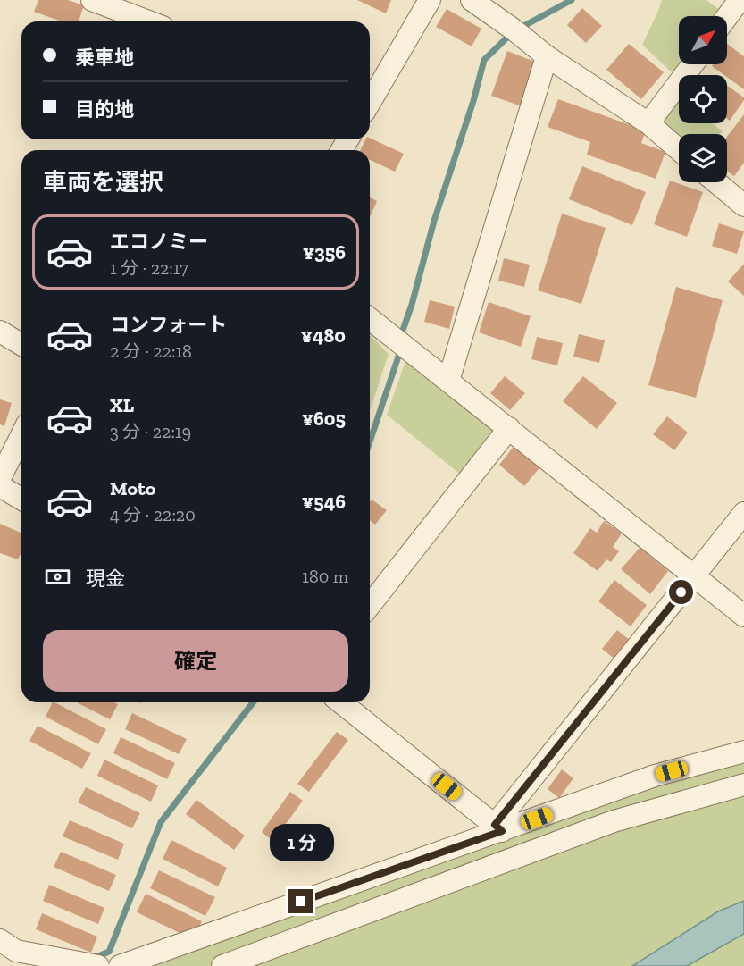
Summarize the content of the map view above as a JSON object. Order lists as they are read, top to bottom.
{
  "north": "top right",
  "page": {
    "banner": ["乗車地", "目的地"],
    "heading": "車両を選択",
    "list": [
      {
        "name": "エコノミー",
        "note": "1 分 · 22:17",
        "value": "¥356"
      },
      {
        "name": "コンフォート",
        "note": "2 分 · 22:18",
        "value": "¥480"
      },
      {
        "name": "XL",
        "note": "3 分 · 22:19",
        "value": "¥605"
      },
      {
        "name": "Moto",
        "note": "4 分 · 22:20",
        "value": "¥546"
      }
    ],
    "pay": ["現金", "180 m"],
    "buttons": "確定",
    "bubble": "1 分"
  }
}
